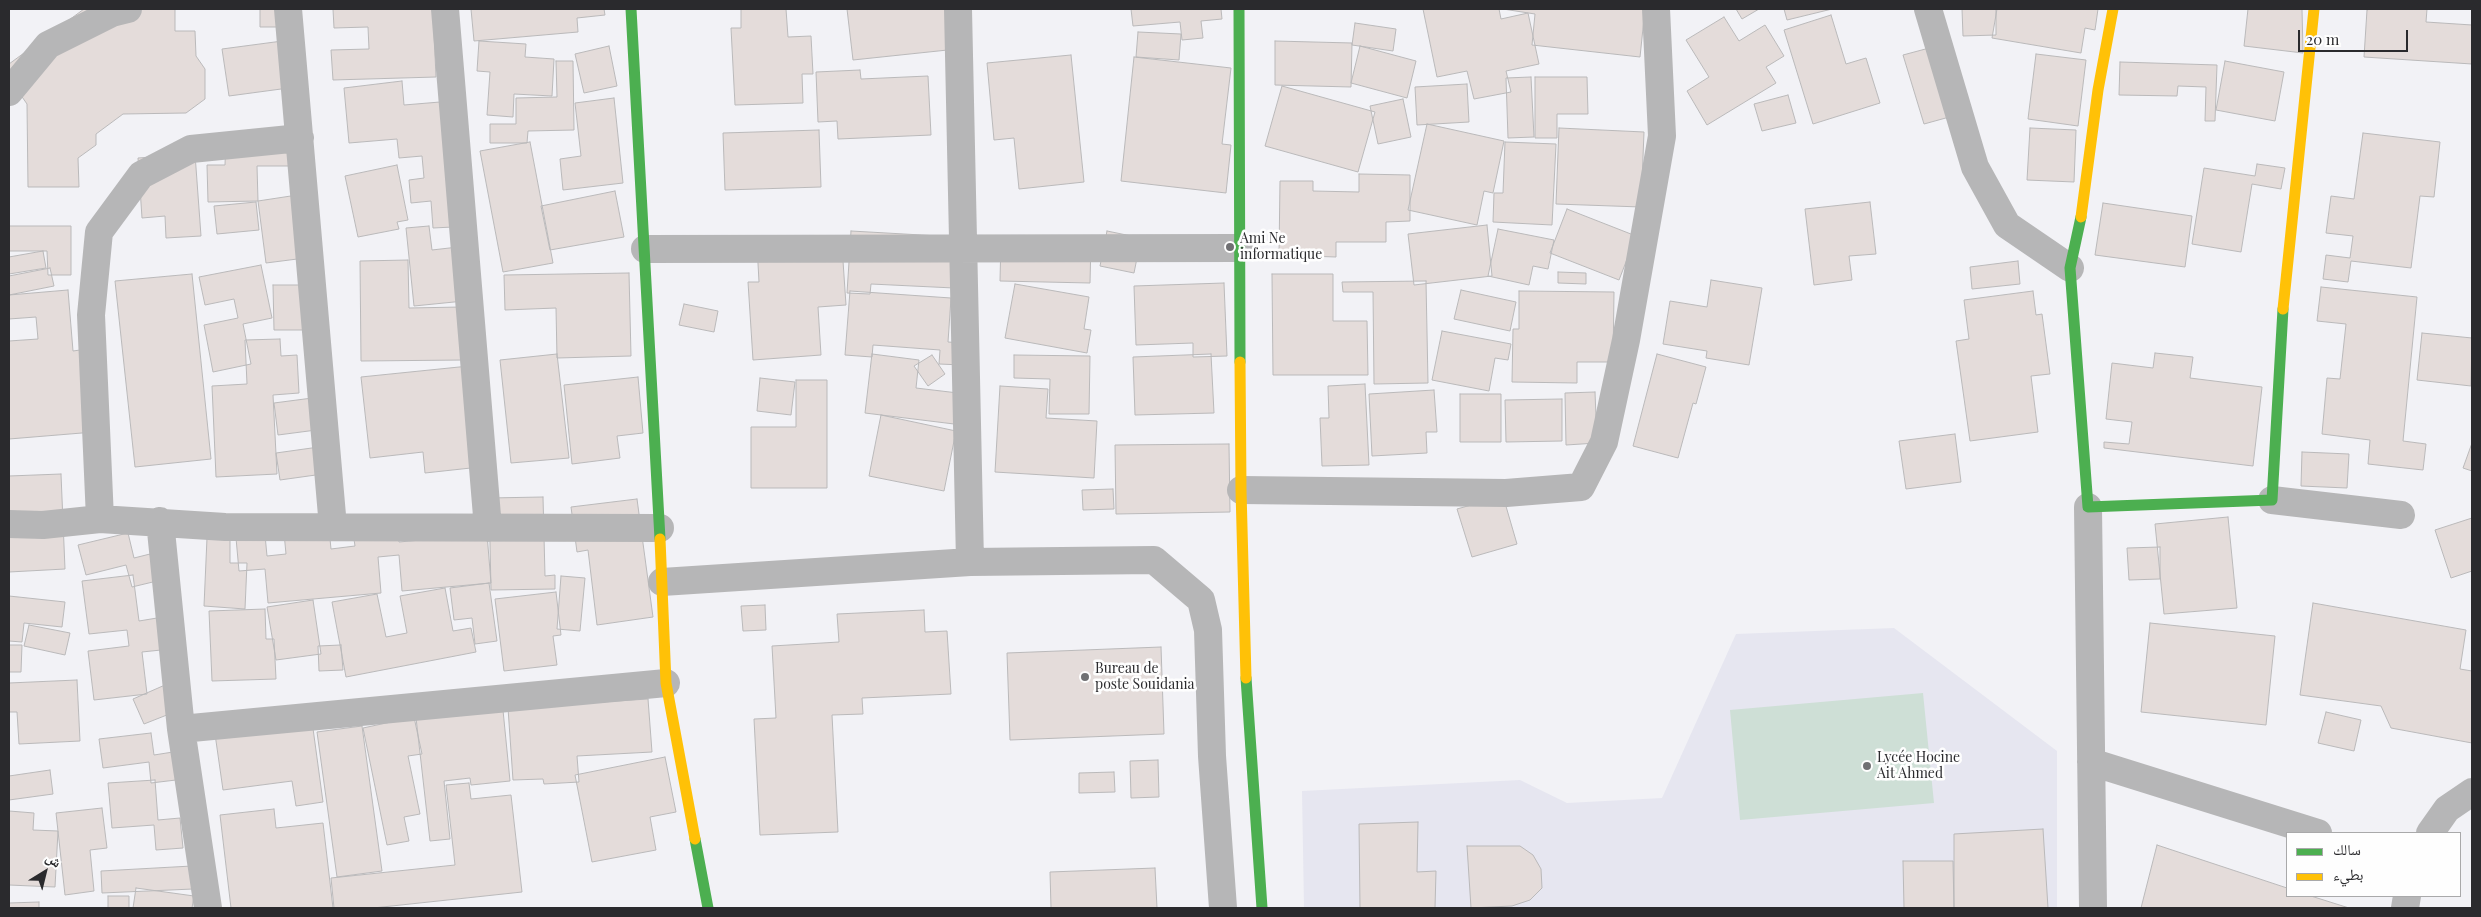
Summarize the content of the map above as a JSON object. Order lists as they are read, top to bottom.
{
  "places": ["Ami Ne informatique", "Bureau de poste Souidania", "Lycée Hocine Ait Ahmed"],
  "legend": ["سالك", "بطيء"],
  "scale_bar": "20 m",
  "north": "top right"
}
